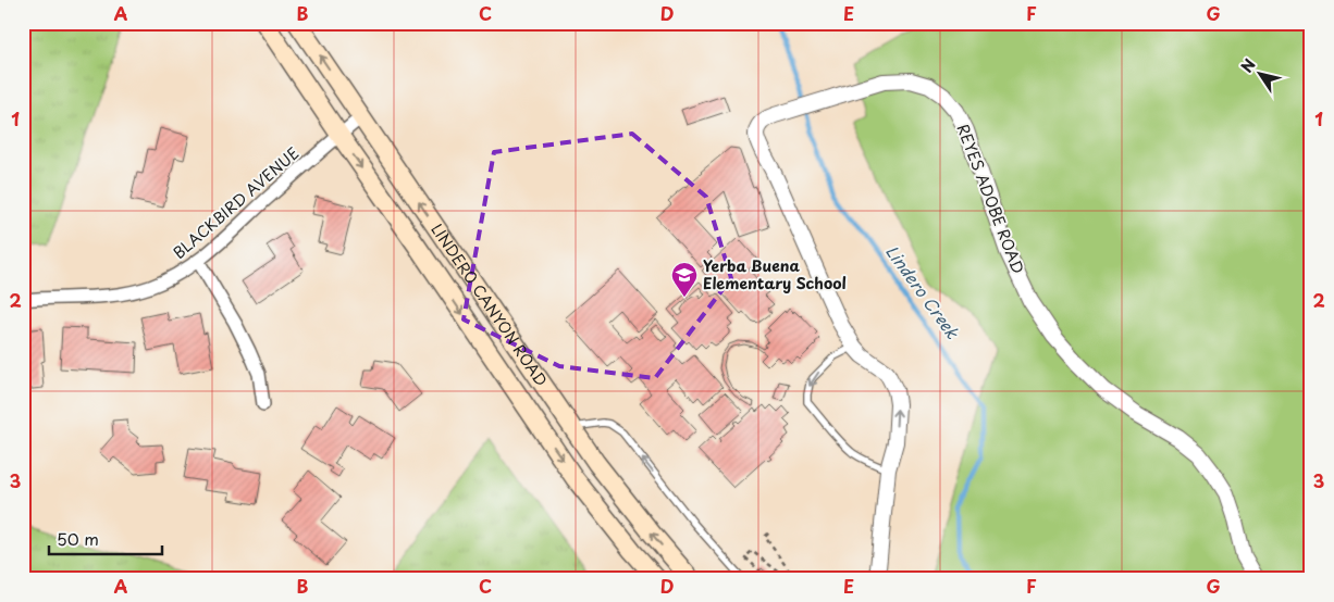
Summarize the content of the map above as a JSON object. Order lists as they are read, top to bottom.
{
  "streets": {
    "main road": ["LINDERO CANYON ROAD"],
    "street": ["REYES ADOBE ROAD", "BLACKBIRD AVENUE"]
  },
  "crossings": [
    ["BLACKBIRD AVENUE", "LINDERO CANYON ROAD"]
  ],
  "water": ["Lindero Creek"],
  "places": {
    "school or university": ["Yerba Buena Elementary School"]
  },
  "scale_bar": "50 m",
  "north": "top left",
  "grid": {
    "columns": [
      "A",
      "B",
      "C",
      "D",
      "E",
      "F",
      "G"
    ],
    "rows": ["1", "2", "3"]
  }
}
